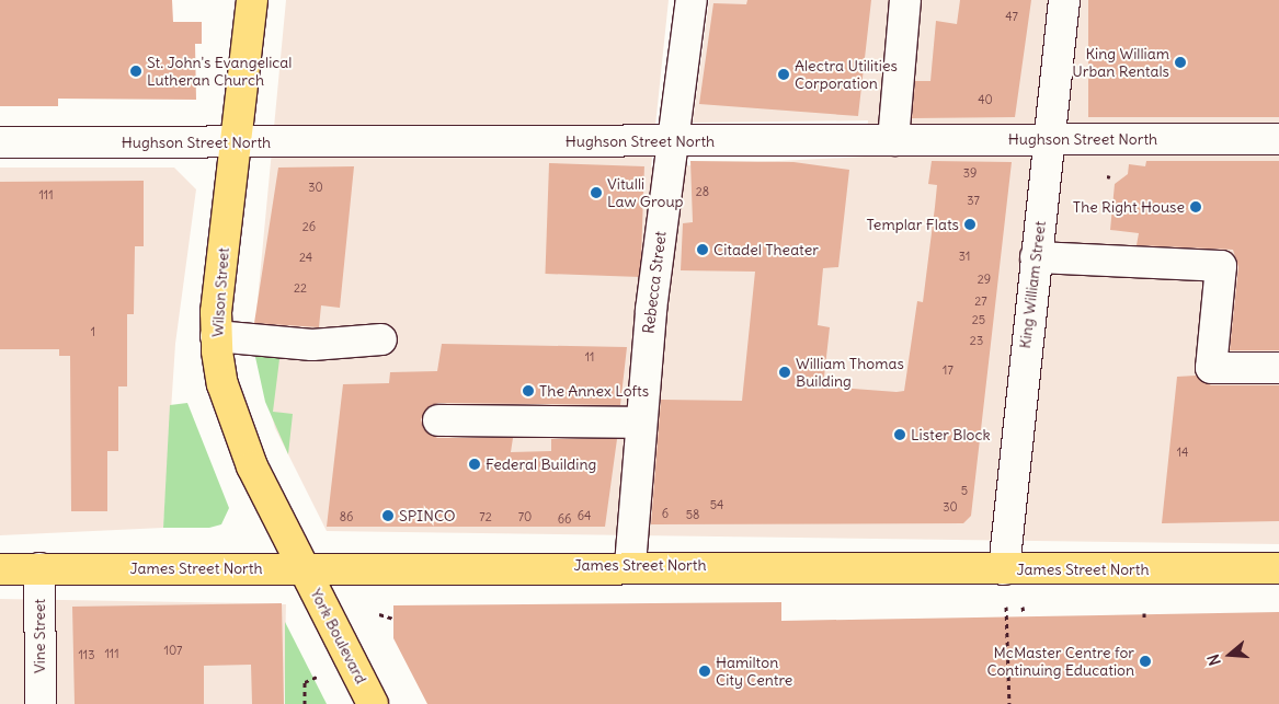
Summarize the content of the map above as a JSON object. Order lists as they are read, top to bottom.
{
  "streets": {
    "main road": ["Wilson Street", "James Street North", "York Boulevard"],
    "street": [
      "Hughson Street North",
      "Rebecca Street",
      "King William Street",
      "Vine Street"
    ]
  },
  "crossings": [
    ["Hughson Street North", "Rebecca Street"],
    ["Hughson Street North", "King William Street"],
    ["Hughson Street North", "Wilson Street"],
    ["Rebecca Street", "James Street North"],
    ["King William Street", "James Street North"],
    ["Wilson Street", "James Street North"],
    ["Wilson Street", "York Boulevard"],
    ["James Street North", "Vine Street"],
    ["James Street North", "York Boulevard"]
  ],
  "places": [
    "King William Urban Rentals",
    "St. John's Evangelical Lutheran Church",
    "Alectra Utilities Corporation",
    "Vitulli Law Group",
    "The Right House",
    "Templar Flats",
    "Citadel Theater",
    "William Thomas Building",
    "The Annex Lofts",
    "Lister Block",
    "Federal Building",
    "SPINCO",
    "McMaster Centre for Continuing Education",
    "Hamilton City Centre"
  ],
  "house_numbers": [
    "47",
    "40",
    "39",
    "30",
    "28",
    "111",
    "37",
    "26",
    "31",
    "24",
    "29",
    "22",
    "27",
    "25",
    "1",
    "23",
    "11",
    "17",
    "14",
    "5",
    "54",
    "30",
    "6",
    "58",
    "64",
    "86",
    "72",
    "70",
    "66",
    "107",
    "111",
    "113"
  ],
  "north": "left"
}
